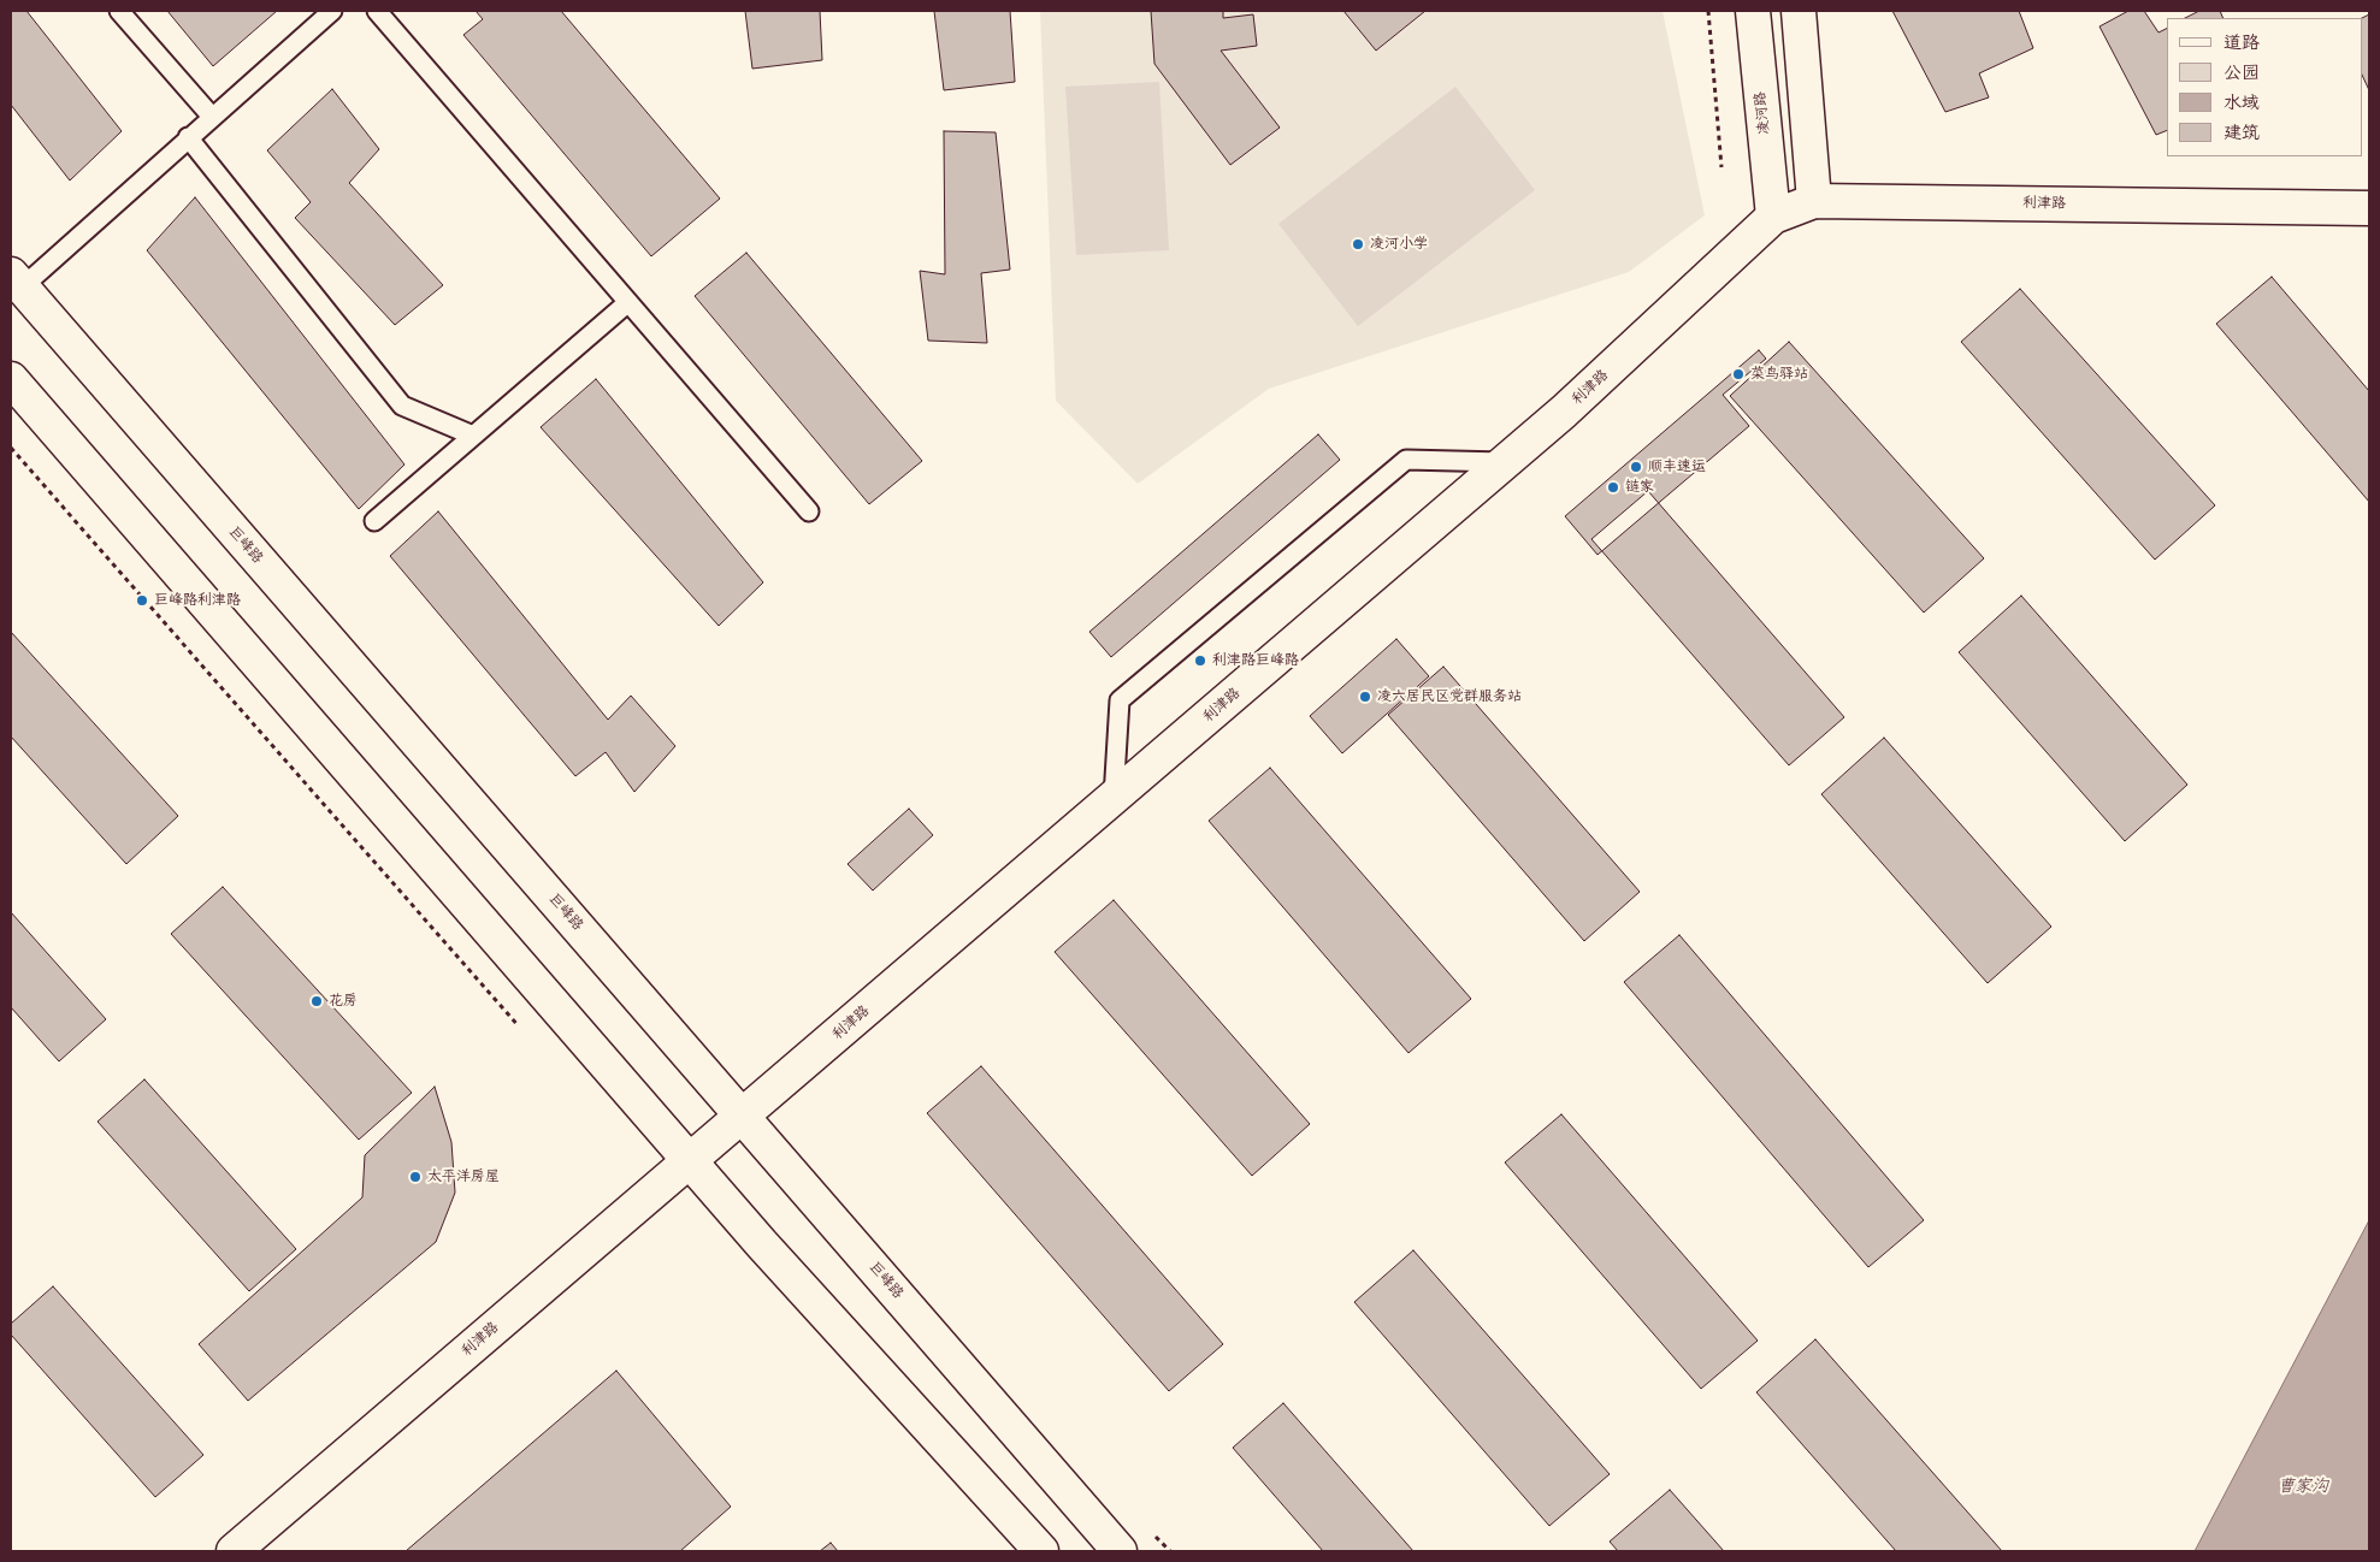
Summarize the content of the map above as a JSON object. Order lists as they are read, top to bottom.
{
  "streets": {
    "main road": ["凌河路", "利津路", "巨峰路"]
  },
  "crossings": [
    ["凌河路", "利津路"],
    ["利津路", "巨峰路"]
  ],
  "water": ["曹家沟"],
  "places": [
    "凌河小学",
    "菜鸟驿站",
    "顺丰速运",
    "链家",
    "巨峰路利津路",
    "利津路巨峰路",
    "凌六居民区党群服务站",
    "花房",
    "太平洋房屋"
  ],
  "legend": [
    "道路",
    "公园",
    "水域",
    "建筑"
  ]
}
